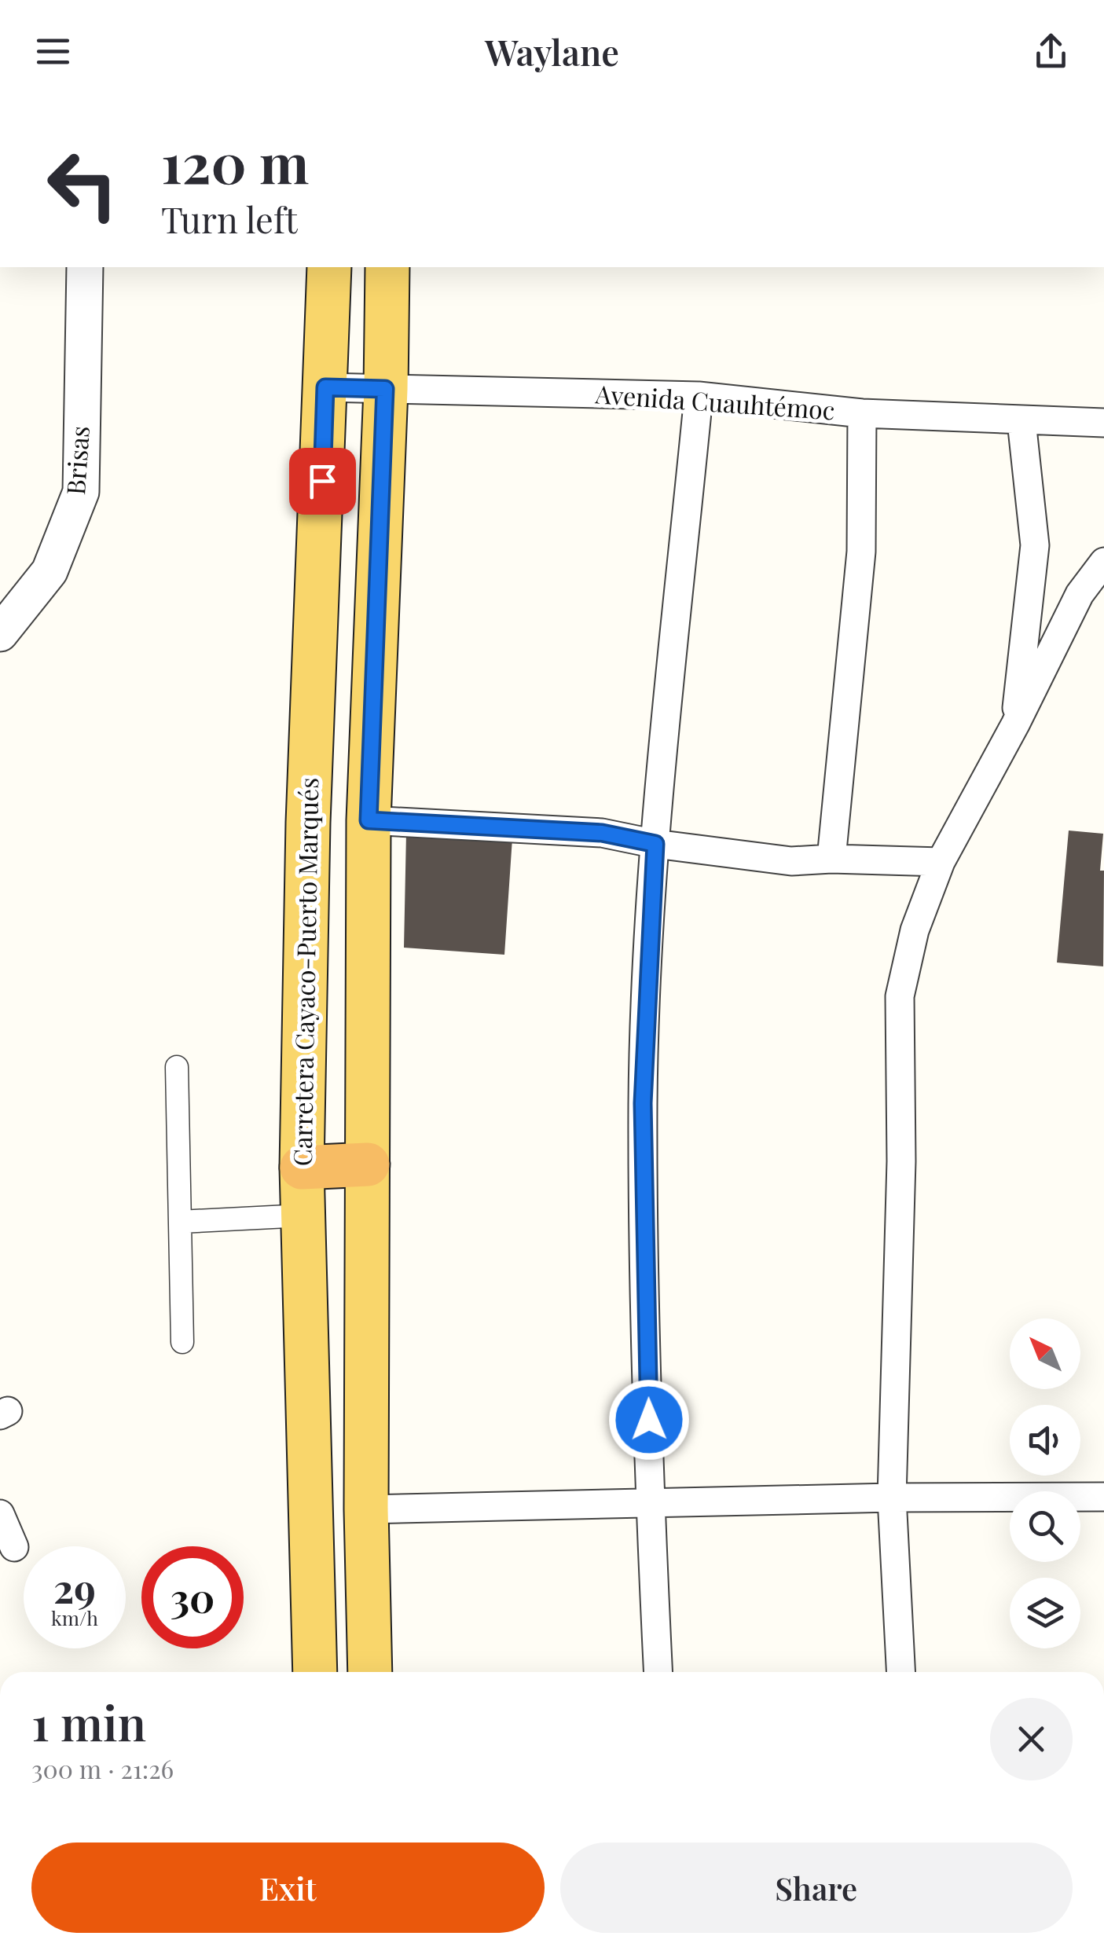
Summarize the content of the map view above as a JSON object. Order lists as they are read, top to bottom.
{
  "streets": {
    "main road": ["Carretera Cayaco-Puerto Marqués"],
    "street": ["Avenida Cuauhtémoc", "Brisas"]
  },
  "crossings": [
    ["Avenida Cuauhtémoc", "Carretera Cayaco-Puerto Marqués"]
  ],
  "north": "top left",
  "page": {
    "header": "Waylane",
    "turn": ["120 m", "Turn left"],
    "speed": "29 km/h",
    "limit": "30",
    "heading": ["1 min", "300 m · 21:26"],
    "buttons": ["Exit", "Share"]
  }
}
